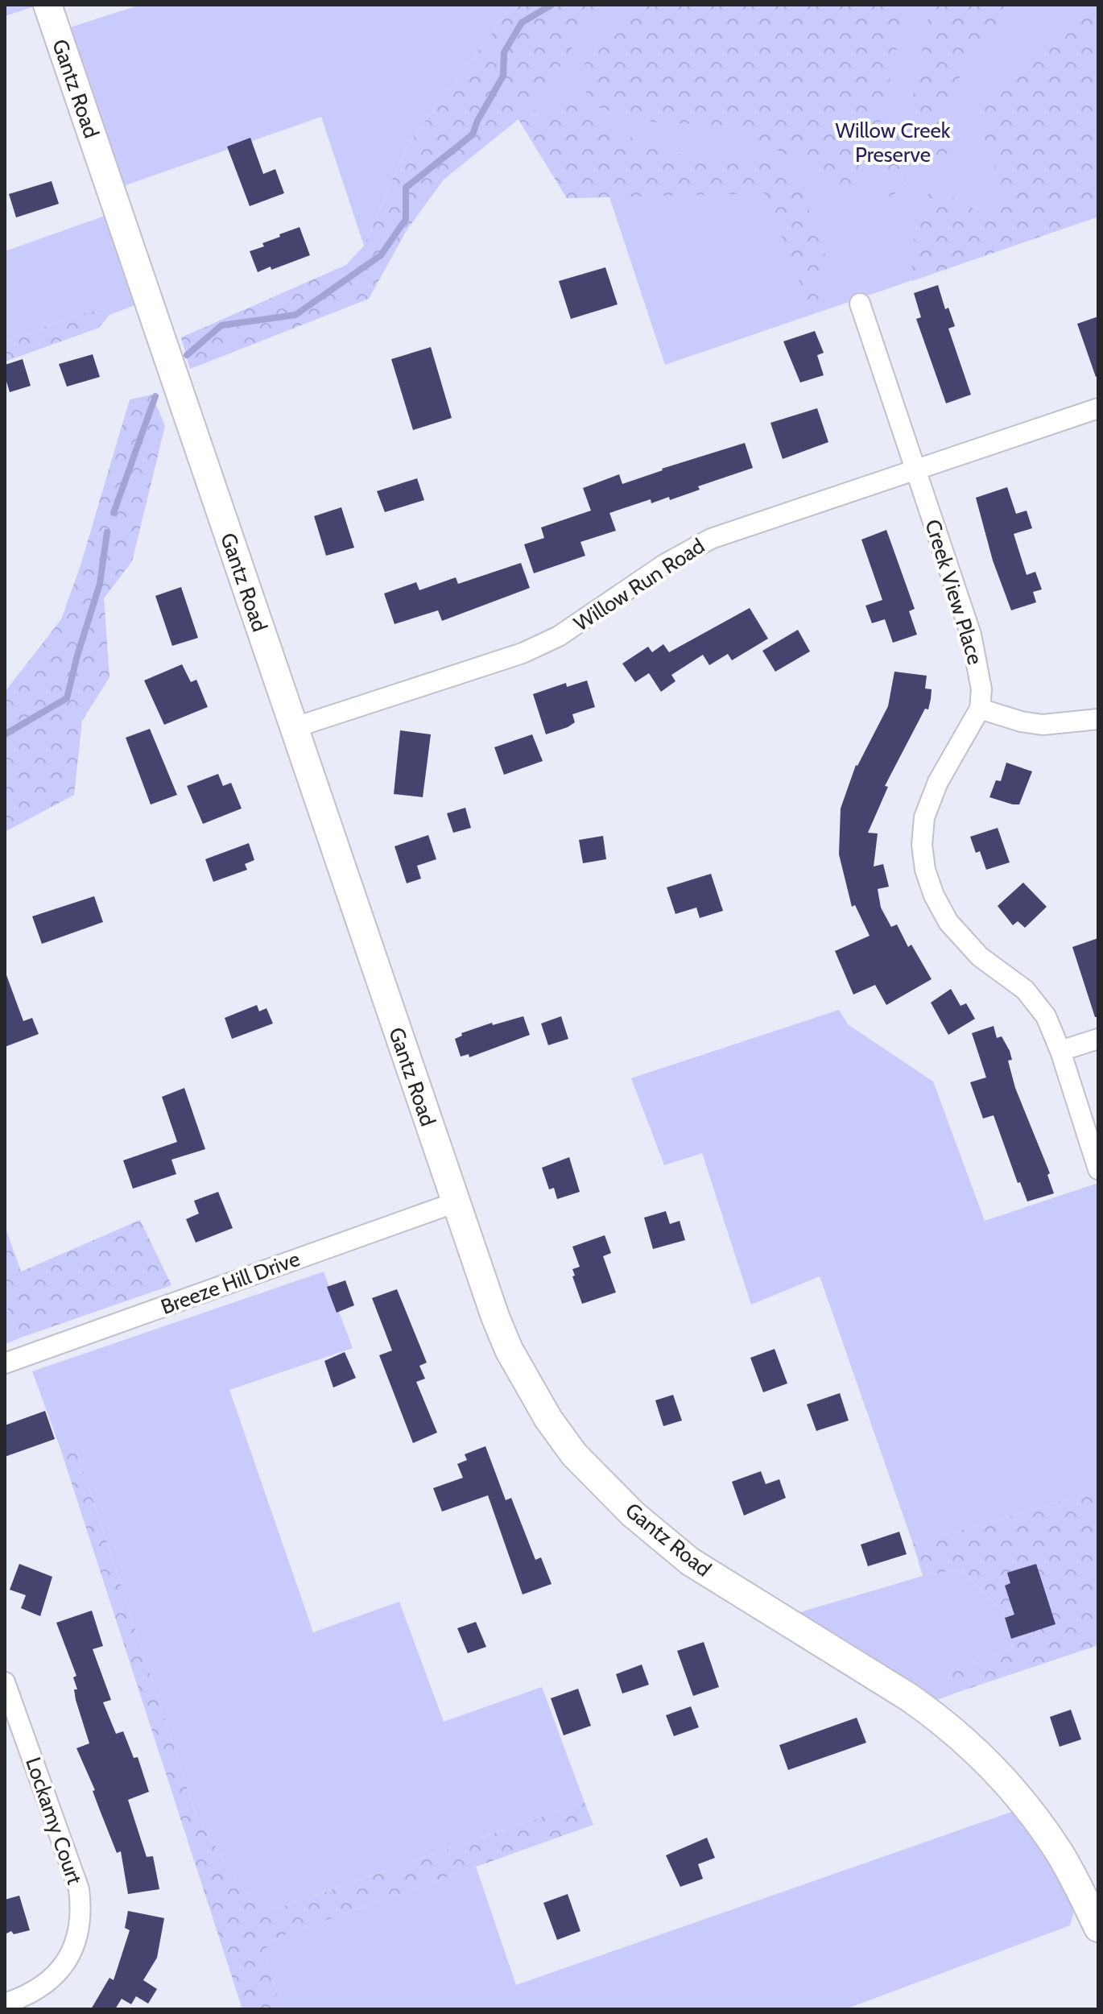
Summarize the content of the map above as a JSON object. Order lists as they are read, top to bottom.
{
  "streets": {
    "main road": ["Gantz Road"],
    "street": [
      "Willow Run Road",
      "Creek View Place",
      "Breeze Hill Drive",
      "Lockamy Court"
    ]
  },
  "crossings": [
    ["Gantz Road", "Willow Run Road"],
    ["Gantz Road", "Breeze Hill Drive"],
    ["Willow Run Road", "Creek View Place"]
  ],
  "parks": ["Willow Creek Preserve"]
}
